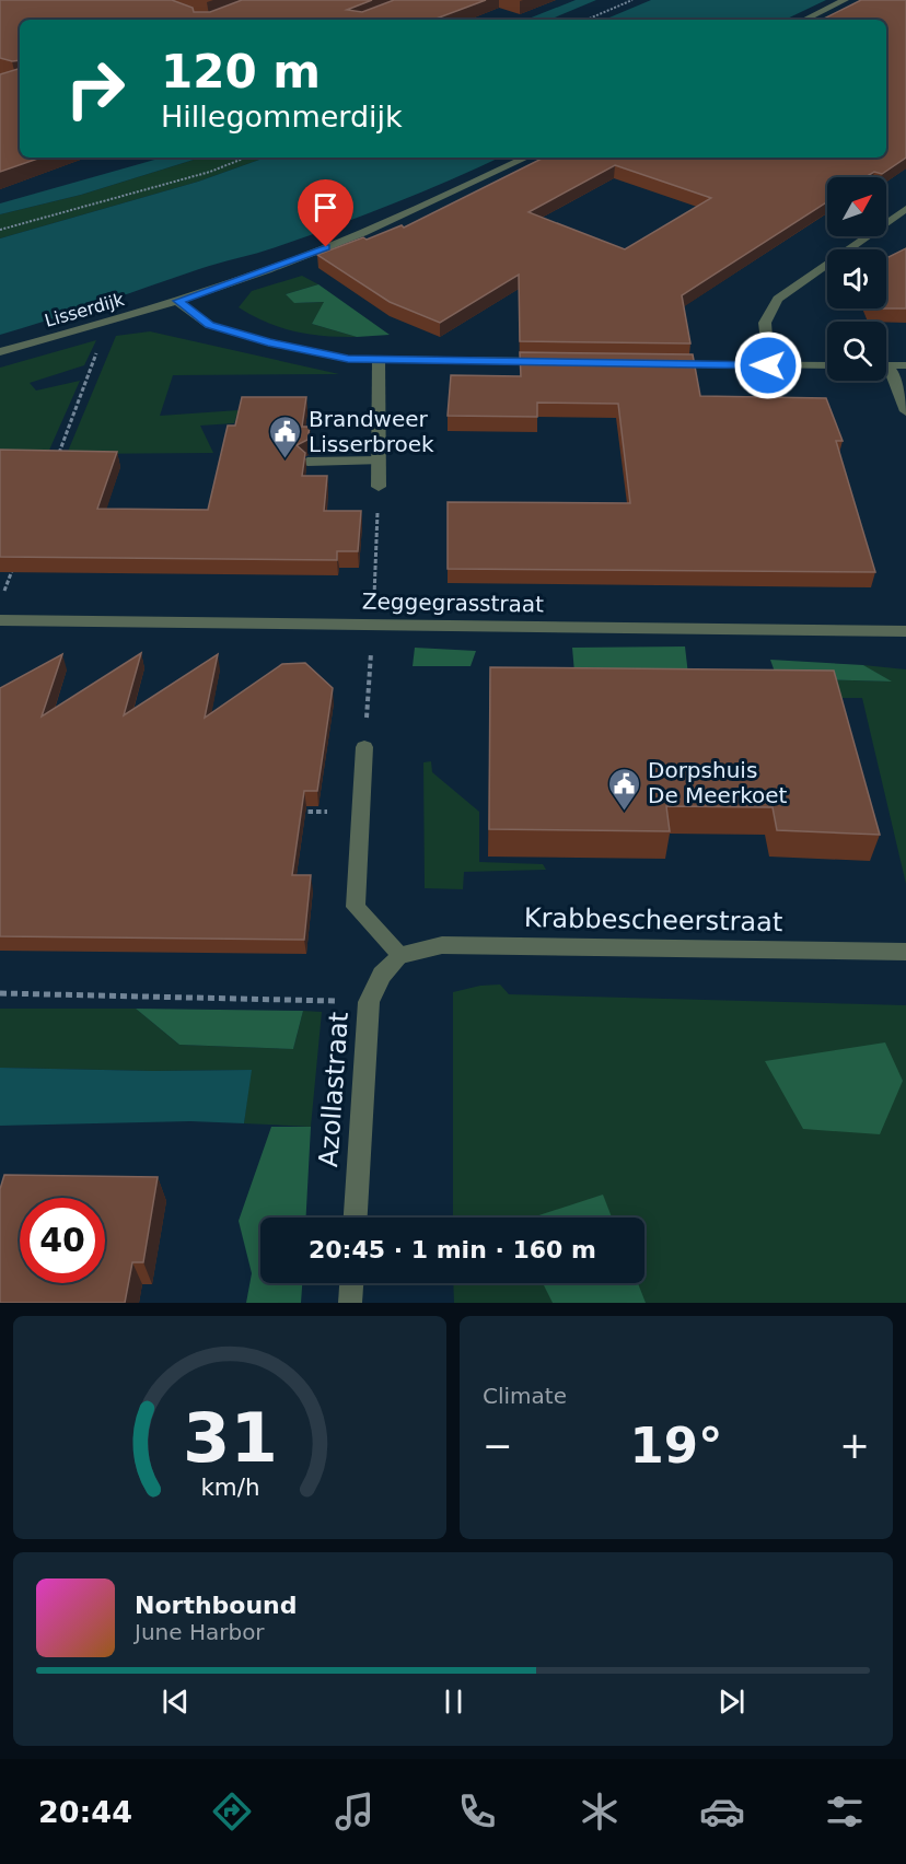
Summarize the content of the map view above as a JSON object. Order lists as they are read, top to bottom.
{
  "streets": {
    "street": [
      "Lisserdijk",
      "Zeggegrasstraat",
      "Krabbescheerstraat",
      "Azollastraat"
    ]
  },
  "crossings": [
    ["Krabbescheerstraat", "Azollastraat"]
  ],
  "places": {
    "public building": ["Brandweer Lisserbroek", "Dorpshuis De Meerkoet"]
  },
  "north": "top right",
  "page": {
    "turn": ["120 m", "Hillegommerdijk"],
    "limit": "40",
    "trip": "20:45 · 1 min · 160 m",
    "tile": "Climate",
    "heat": ["−", "19°", "+"],
    "song": ["Northbound", "June Harbor"],
    "tabs": "20:44",
    "gauge": ["31", "km/h"]
  }
}
